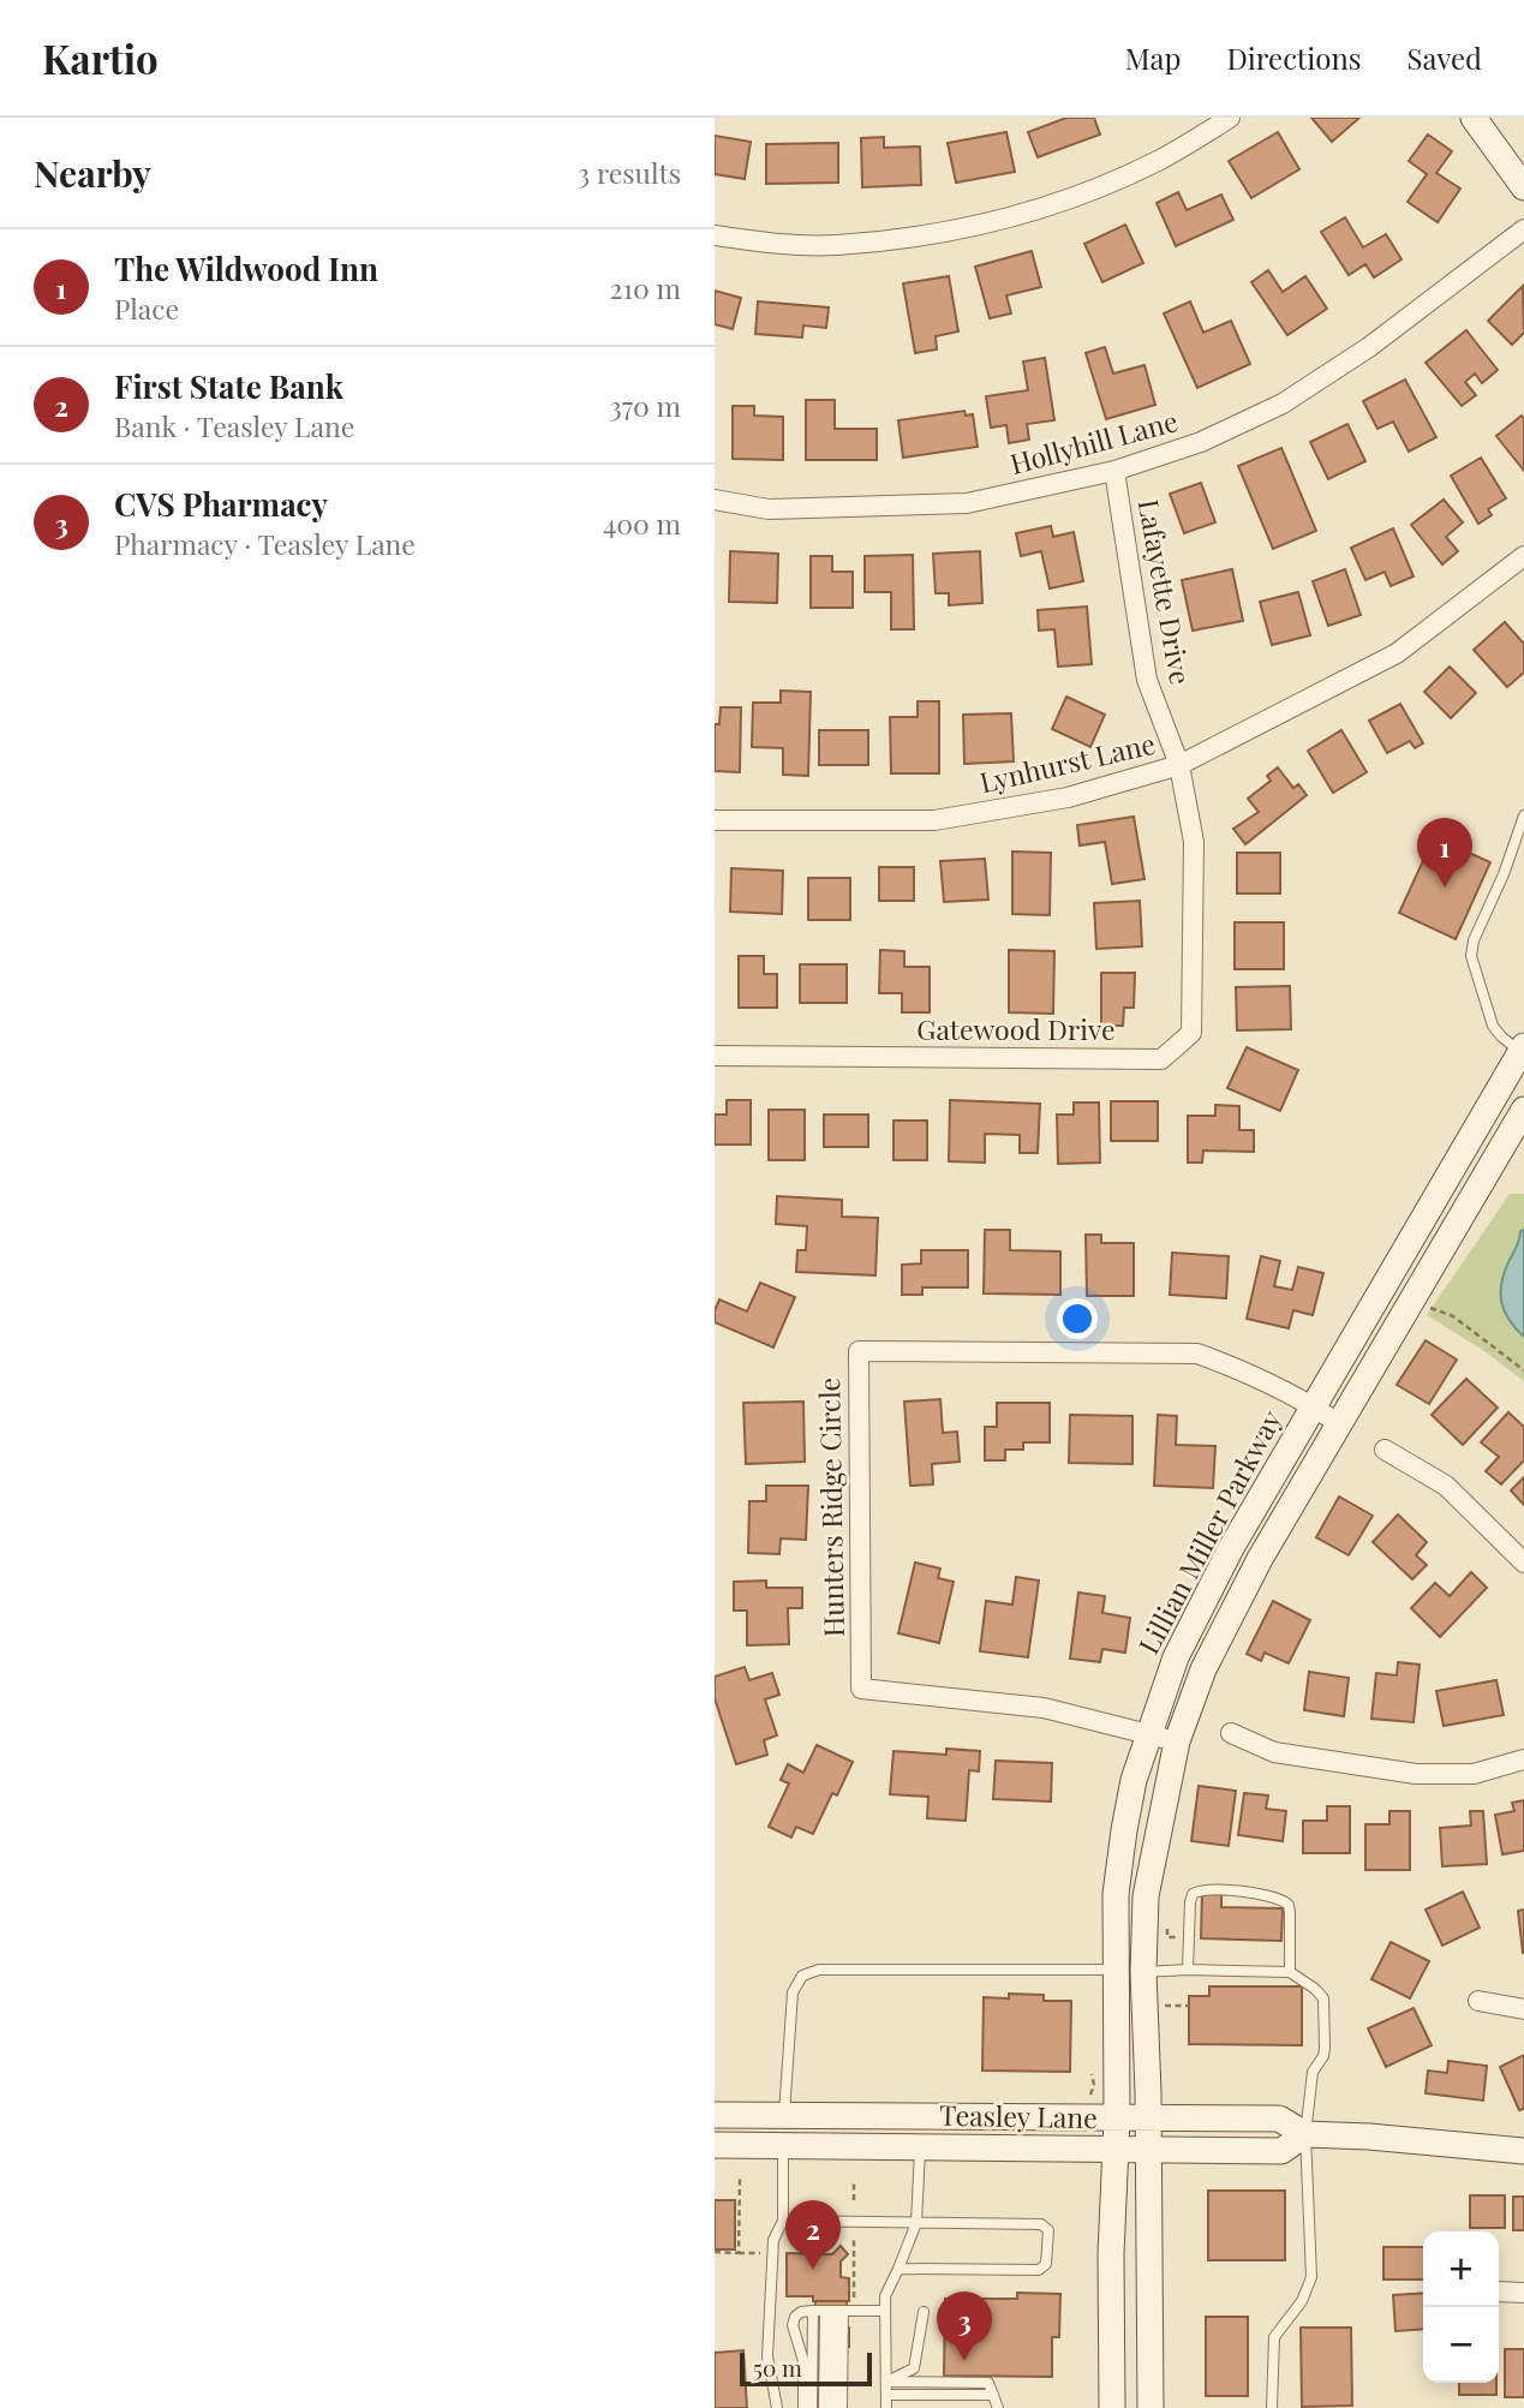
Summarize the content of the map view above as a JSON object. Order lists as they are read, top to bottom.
{
  "streets": {
    "main road": ["Lillian Miller Parkway", "Teasley Lane"],
    "street": [
      "Hollyhill Lane",
      "Lafayette Drive",
      "Lynhurst Lane",
      "Gatewood Drive",
      "Hunters Ridge Circle"
    ]
  },
  "crossings": [
    ["Hollyhill Lane", "Lafayette Drive"],
    ["Lafayette Drive", "Lynhurst Lane"],
    ["Lafayette Drive", "Gatewood Drive"],
    ["Hunters Ridge Circle", "Lillian Miller Parkway"],
    ["Lillian Miller Parkway", "Teasley Lane"]
  ],
  "scale_bar": "50 m",
  "page": {
    "header": "Kartio",
    "nav": ["Map", "Directions", "Saved"],
    "heading": ["Nearby", "3 results"],
    "list": [
      {
        "mark": "1",
        "name": "The Wildwood Inn",
        "note": "Place",
        "value": "210 m"
      },
      {
        "mark": "2",
        "name": "First State Bank",
        "note": "Bank · Teasley Lane",
        "value": "370 m"
      },
      {
        "mark": "3",
        "name": "CVS Pharmacy",
        "note": "Pharmacy · Teasley Lane",
        "value": "400 m"
      }
    ],
    "pins": ["1", "2", "3"],
    "map_buttons": ["+", "−"],
    "scale": "50 m"
  }
}
